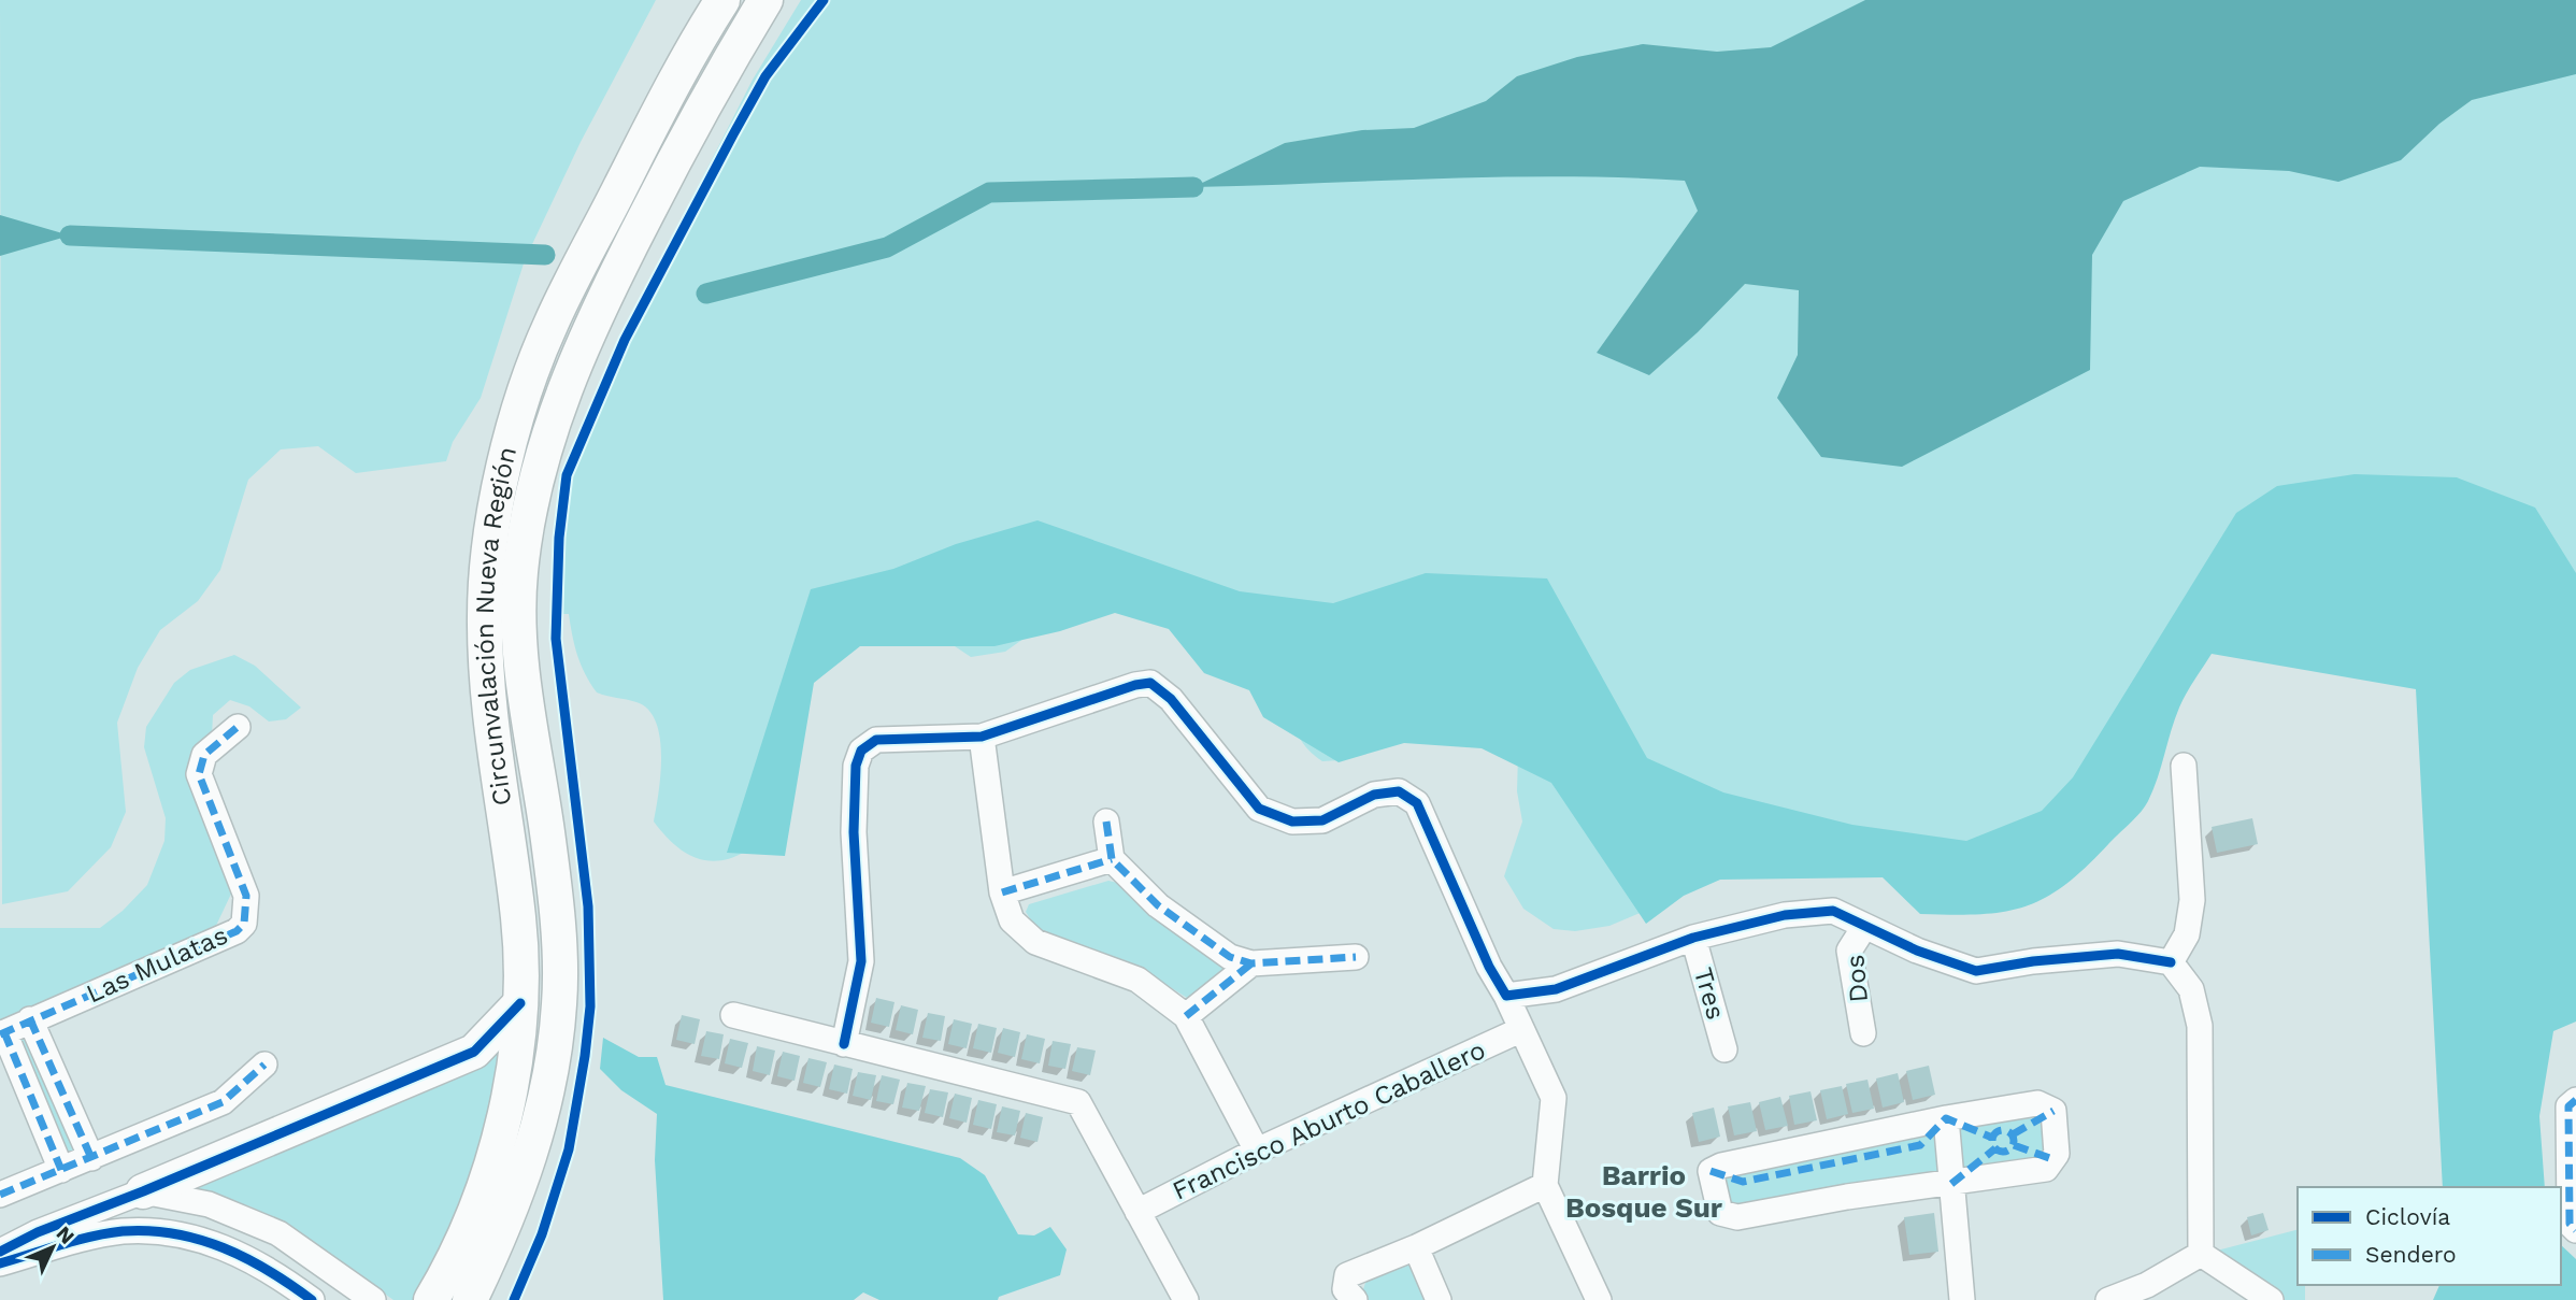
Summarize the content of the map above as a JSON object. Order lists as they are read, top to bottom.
{
  "streets": {
    "main road": ["Circunvalación Nueva Región"],
    "street": [
      "Las Mulatas",
      "Dos",
      "Tres",
      "Francisco Aburto Caballero"
    ]
  },
  "districts": ["Barrio Bosque Sur"],
  "legend": ["Ciclovía", "Sendero"],
  "north": "top right"
}
